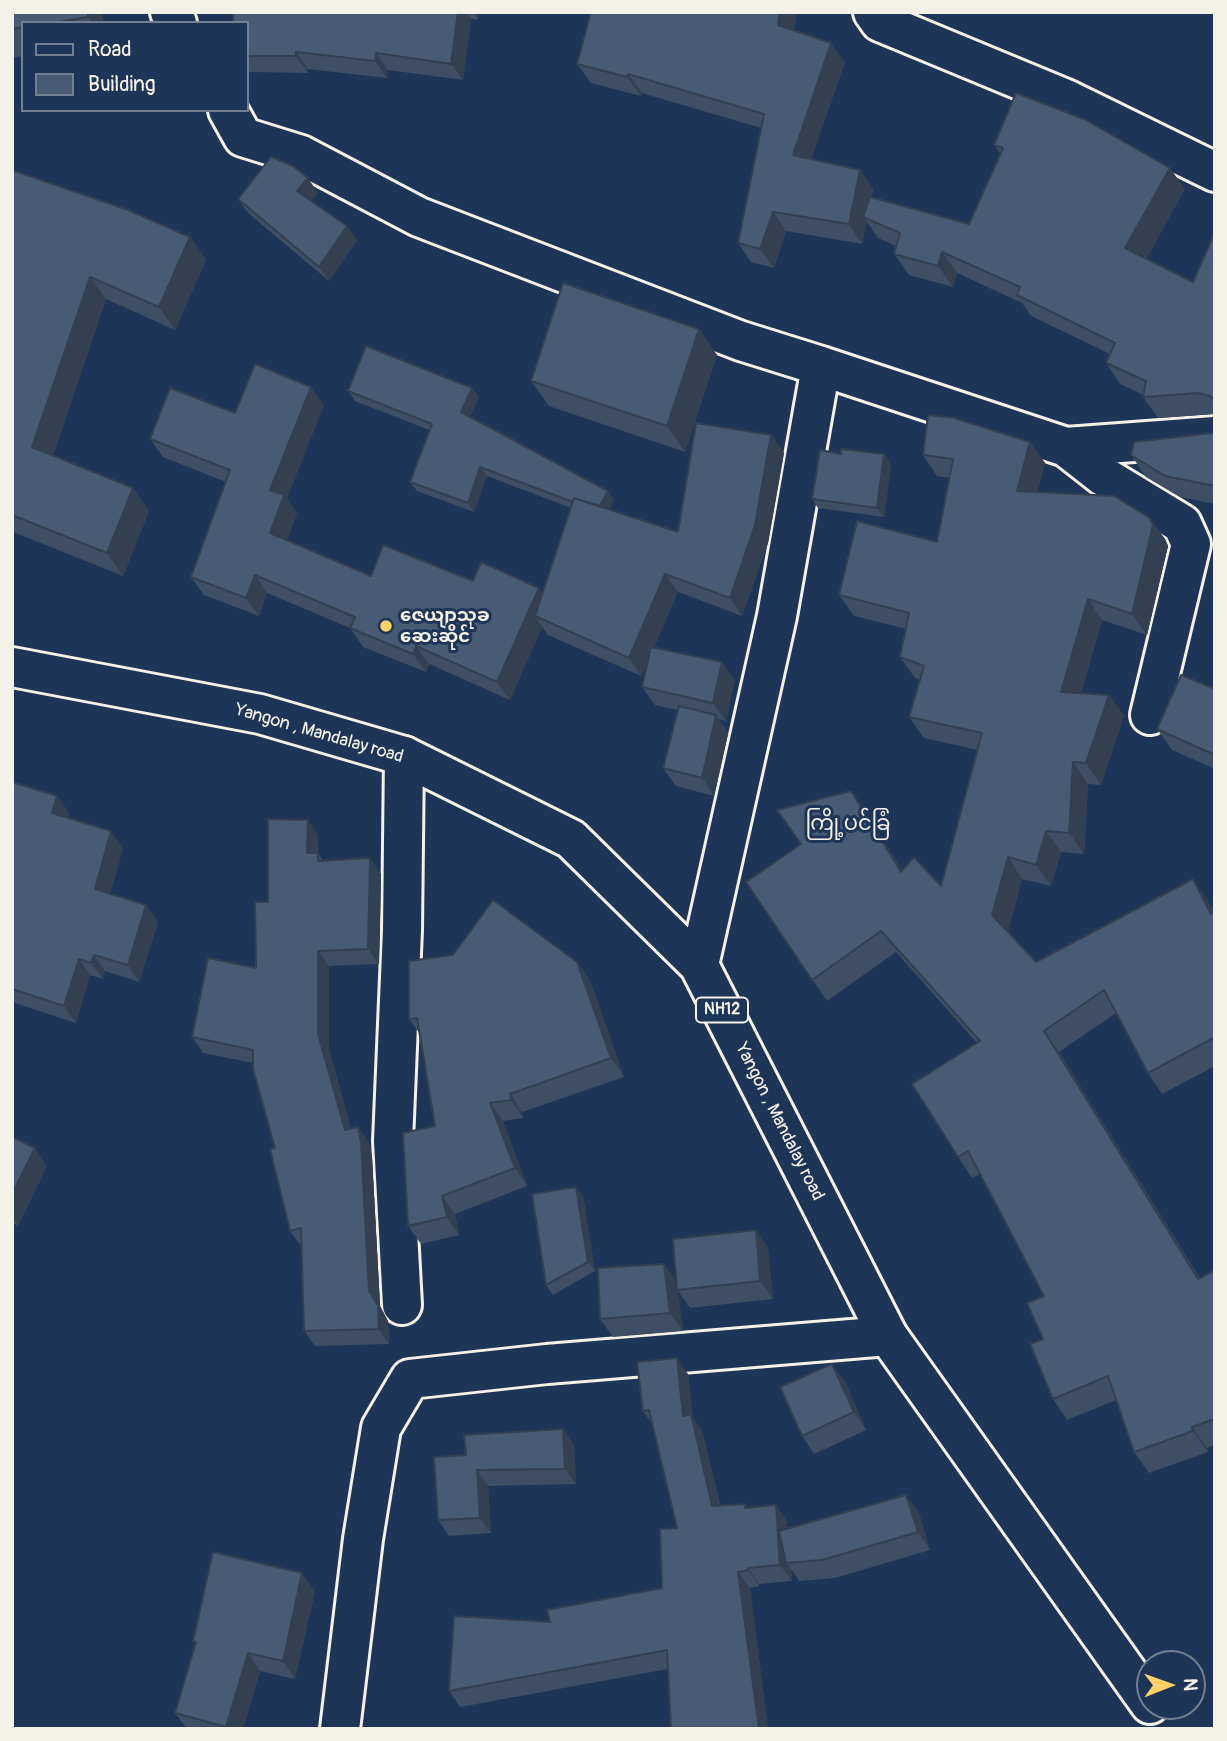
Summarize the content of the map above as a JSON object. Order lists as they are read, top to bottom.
{
  "streets": {
    "main road": ["Yangon , Mandalay road", "NH12"]
  },
  "districts": ["ကြို့ပင်ခြံ"],
  "places": ["ဇေယျာသုခ ဆေးဆိုင်"],
  "legend": ["Road", "Building"],
  "north": "right"
}
